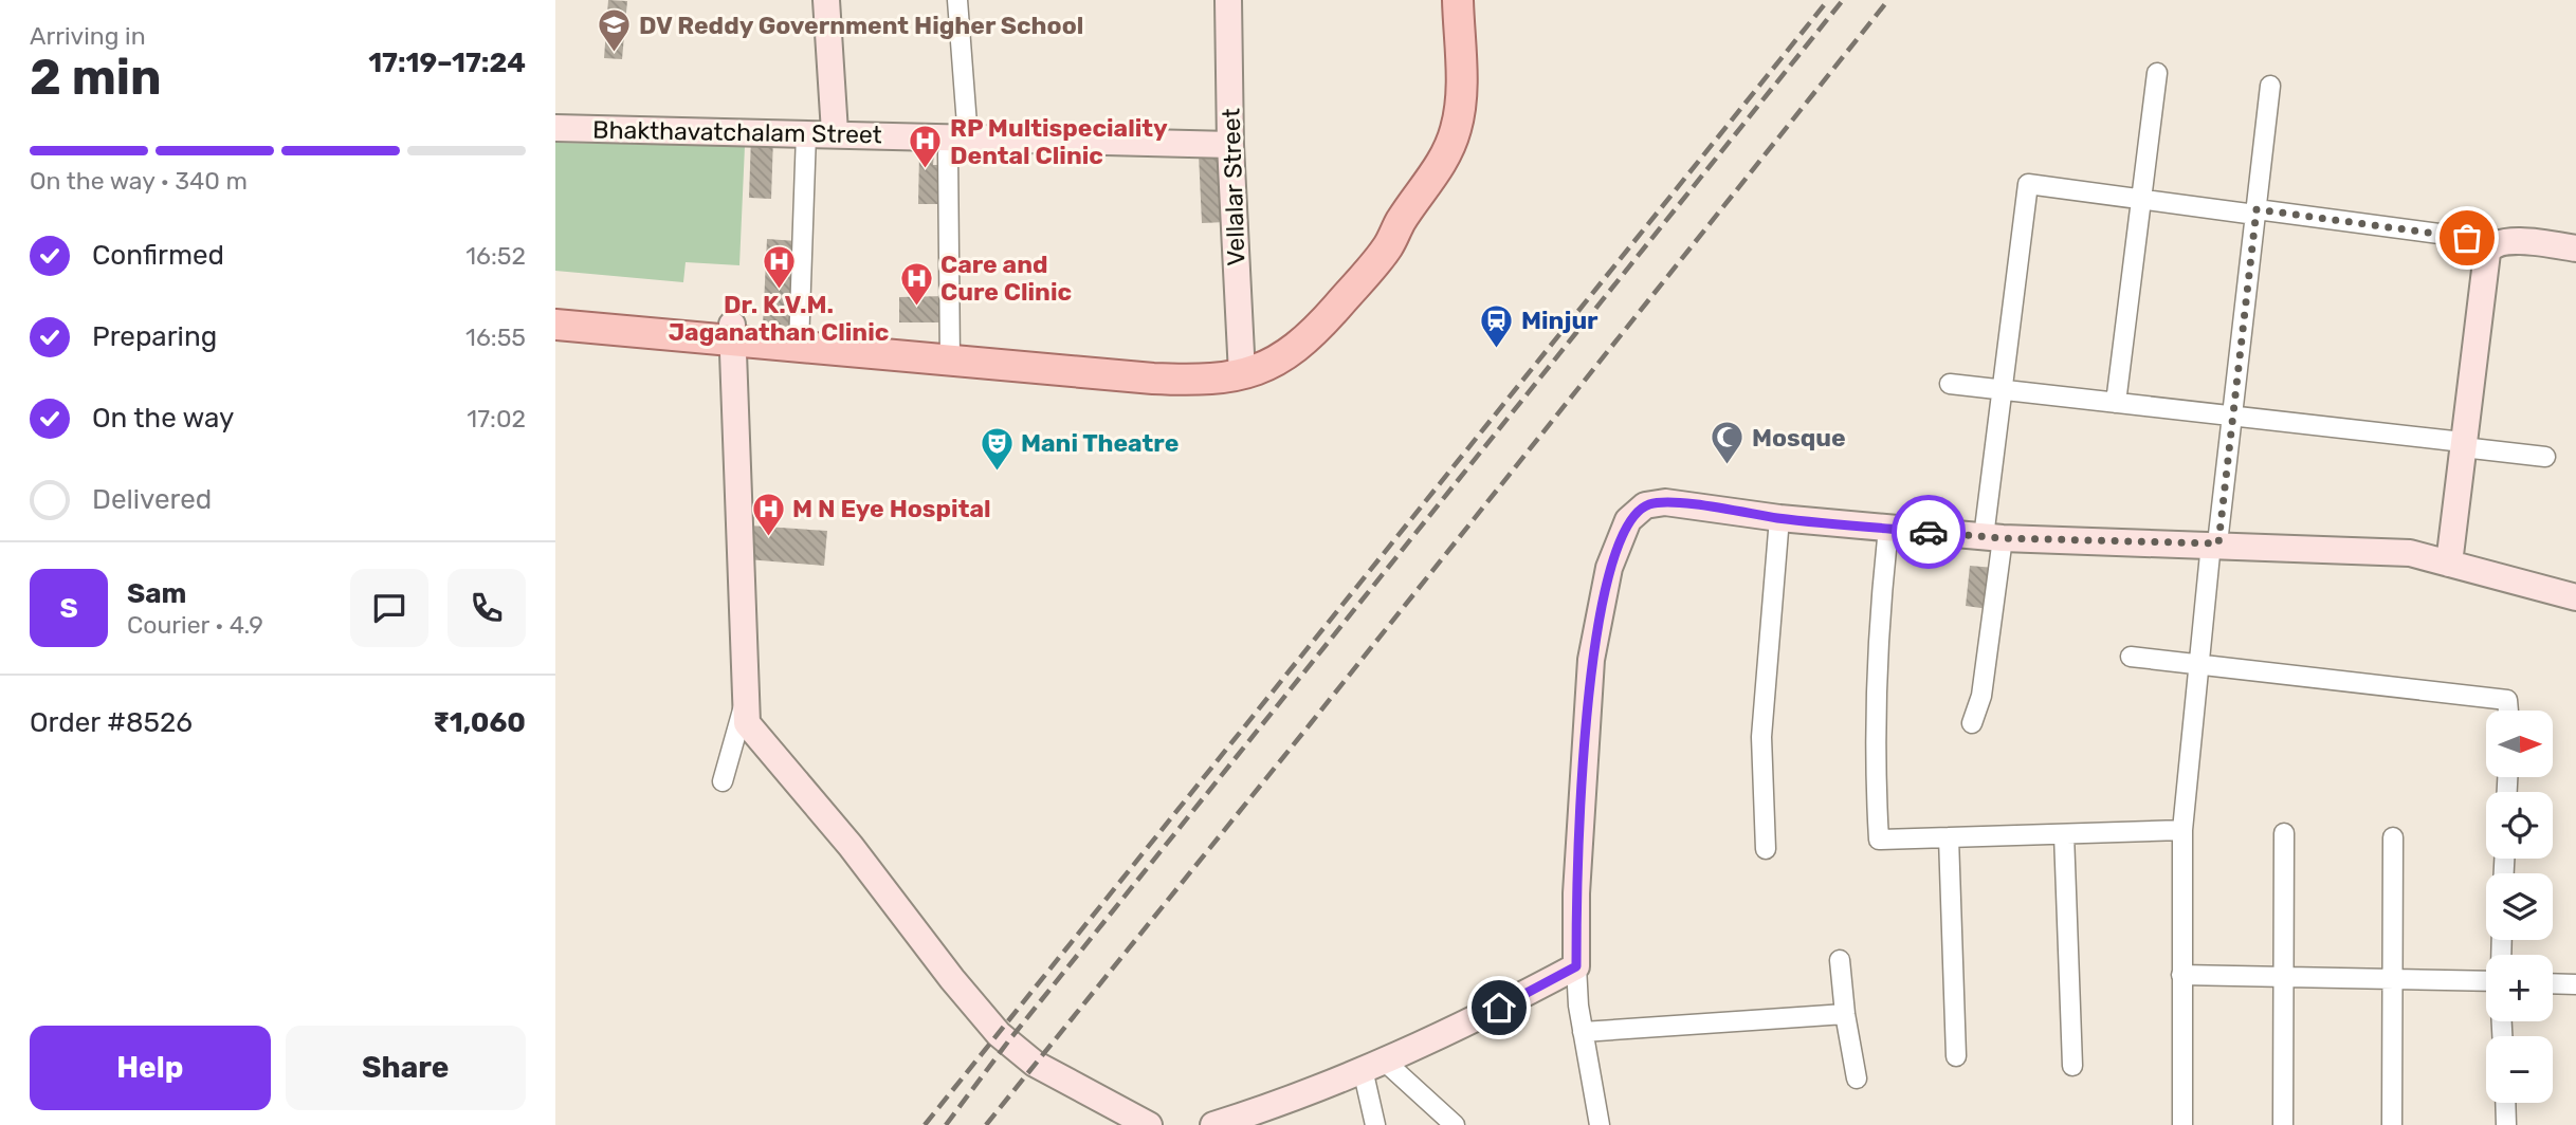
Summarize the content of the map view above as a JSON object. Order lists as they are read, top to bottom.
{
  "streets": {
    "main road": ["Bhakthavatchalam Street", "Vellalar Street"]
  },
  "crossings": [
    ["Bhakthavatchalam Street", "Vellalar Street"]
  ],
  "places": {
    "school or university": ["DV Reddy Government Higher School"],
    "hospital": [
      "RP Multispeciality Dental Clinic",
      "Dr. K.V.M. Jaganathan Clinic",
      "Care and Cure Clinic",
      "M N Eye Hospital"
    ],
    "station": ["Minjur"],
    "mosque": ["Mosque"],
    "theatre": ["Mani Theatre"]
  },
  "north": "right",
  "page": {
    "heading": ["2 min", "Arriving in", "17:19–17:24"],
    "panel": [
      "Sam",
      "Courier · 4.9",
      "Order #8526",
      "₹1,060"
    ],
    "bar": "On the way · 340 m",
    "list": [
      ["Confirmed", "16:52"],
      ["Preparing", "16:55"],
      ["On the way", "17:02"],
      "Delivered"
    ],
    "round": "S",
    "map_buttons": ["+", "−"],
    "buttons": ["Help", "Share"]
  }
}
